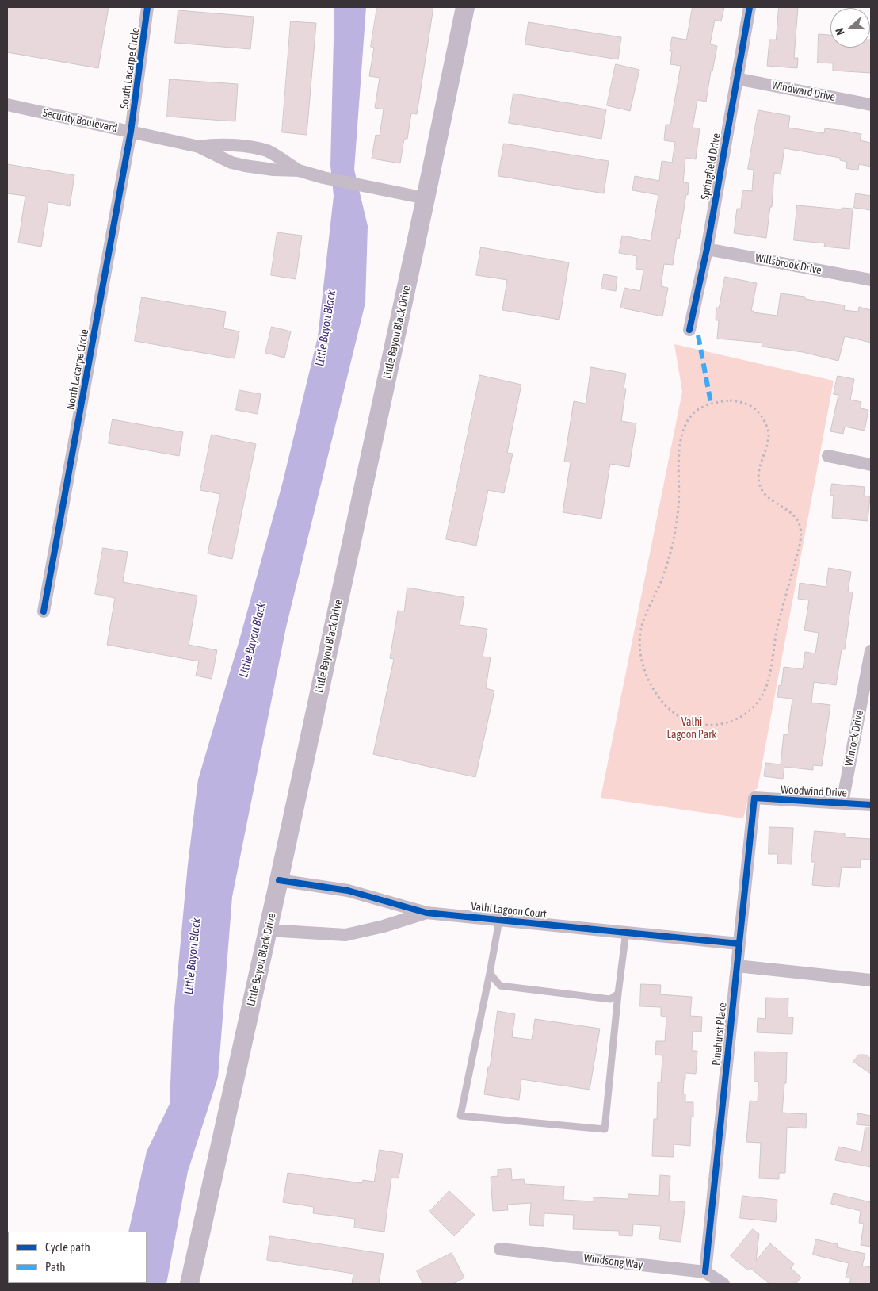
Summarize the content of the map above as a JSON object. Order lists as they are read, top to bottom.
{
  "streets": {
    "main road": ["Little Bayou Black Drive"],
    "street": [
      "South Lacarpe Circle",
      "Windward Drive",
      "Security Boulevard",
      "Springfield Drive",
      "Willsbrook Drive",
      "North Lacarpe Circle",
      "Winrock Drive",
      "Woodwind Drive",
      "Valhi Lagoon Court",
      "Pinehurst Place",
      "Windsong Way"
    ]
  },
  "crossings": [
    ["South Lacarpe Circle", "Security Boulevard"],
    ["South Lacarpe Circle", "North Lacarpe Circle"],
    ["Windward Drive", "Springfield Drive"],
    ["Security Boulevard", "Little Bayou Black Drive"],
    ["Security Boulevard", "North Lacarpe Circle"],
    ["Springfield Drive", "Willsbrook Drive"],
    ["Little Bayou Black Drive", "Valhi Lagoon Court"],
    ["Winrock Drive", "Woodwind Drive"],
    ["Woodwind Drive", "Pinehurst Place"],
    ["Valhi Lagoon Court", "Pinehurst Place"],
    ["Pinehurst Place", "Windsong Way"]
  ],
  "water": ["Little Bayou Black"],
  "parks": ["Valhi Lagoon Park"],
  "legend": ["Cycle path", "Path"],
  "north": "left"
}
